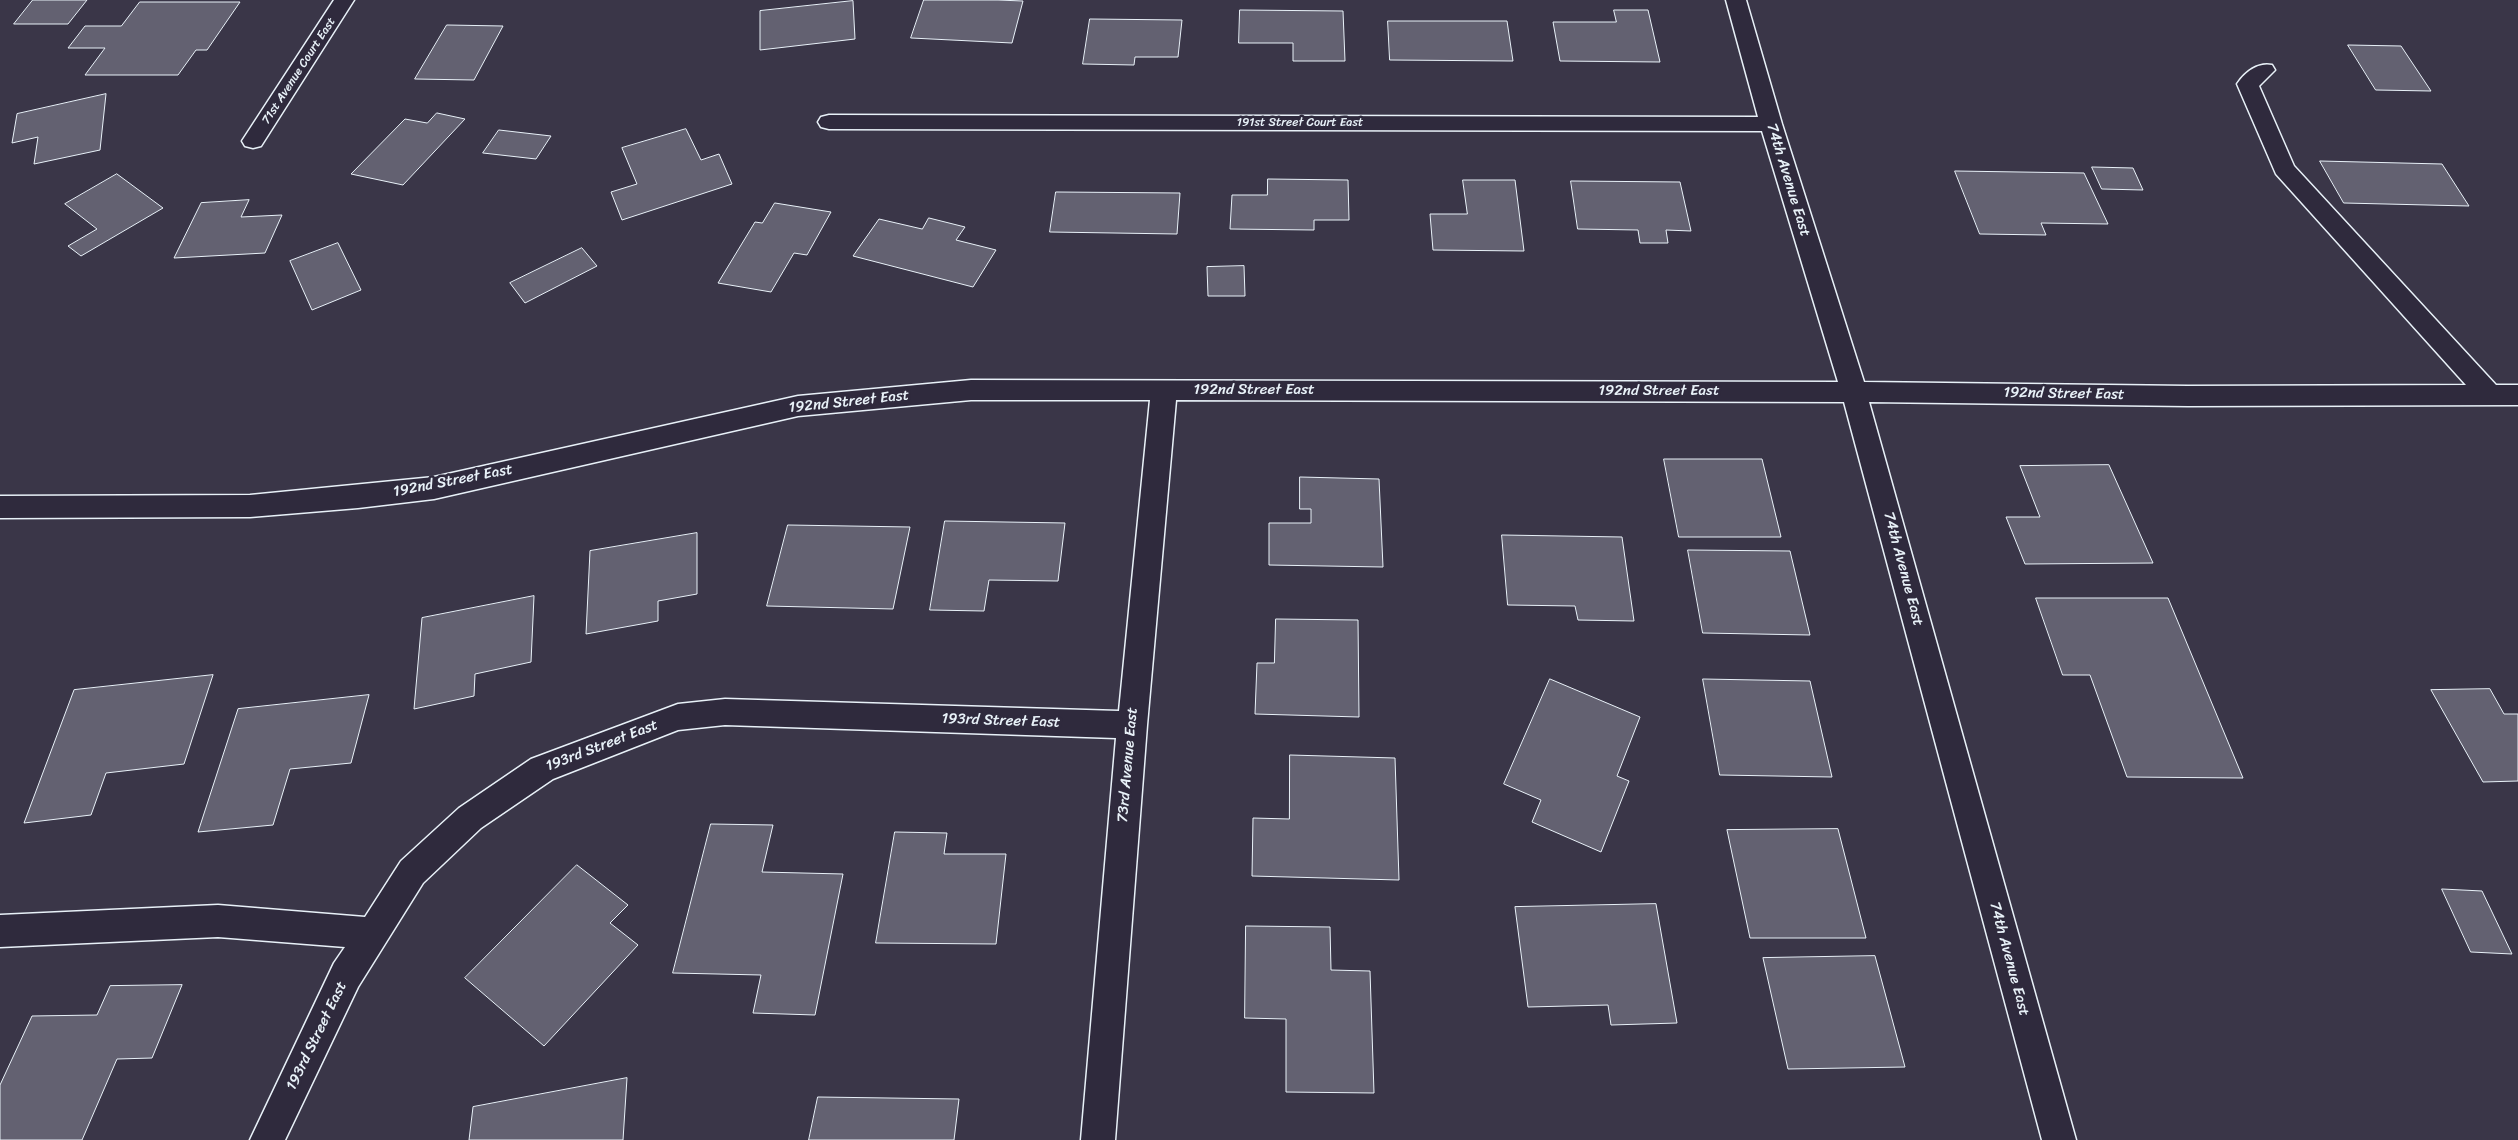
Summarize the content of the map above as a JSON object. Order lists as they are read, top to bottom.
{
  "streets": {
    "street": [
      "71st Avenue Court East",
      "191st Street Court East",
      "74th Avenue East",
      "192nd Street East",
      "193rd Street East",
      "73rd Avenue East"
    ]
  },
  "crossings": [
    ["191st Street Court East", "74th Avenue East"],
    ["74th Avenue East", "192nd Street East"],
    ["192nd Street East", "73rd Avenue East"],
    ["193rd Street East", "73rd Avenue East"]
  ]
}
